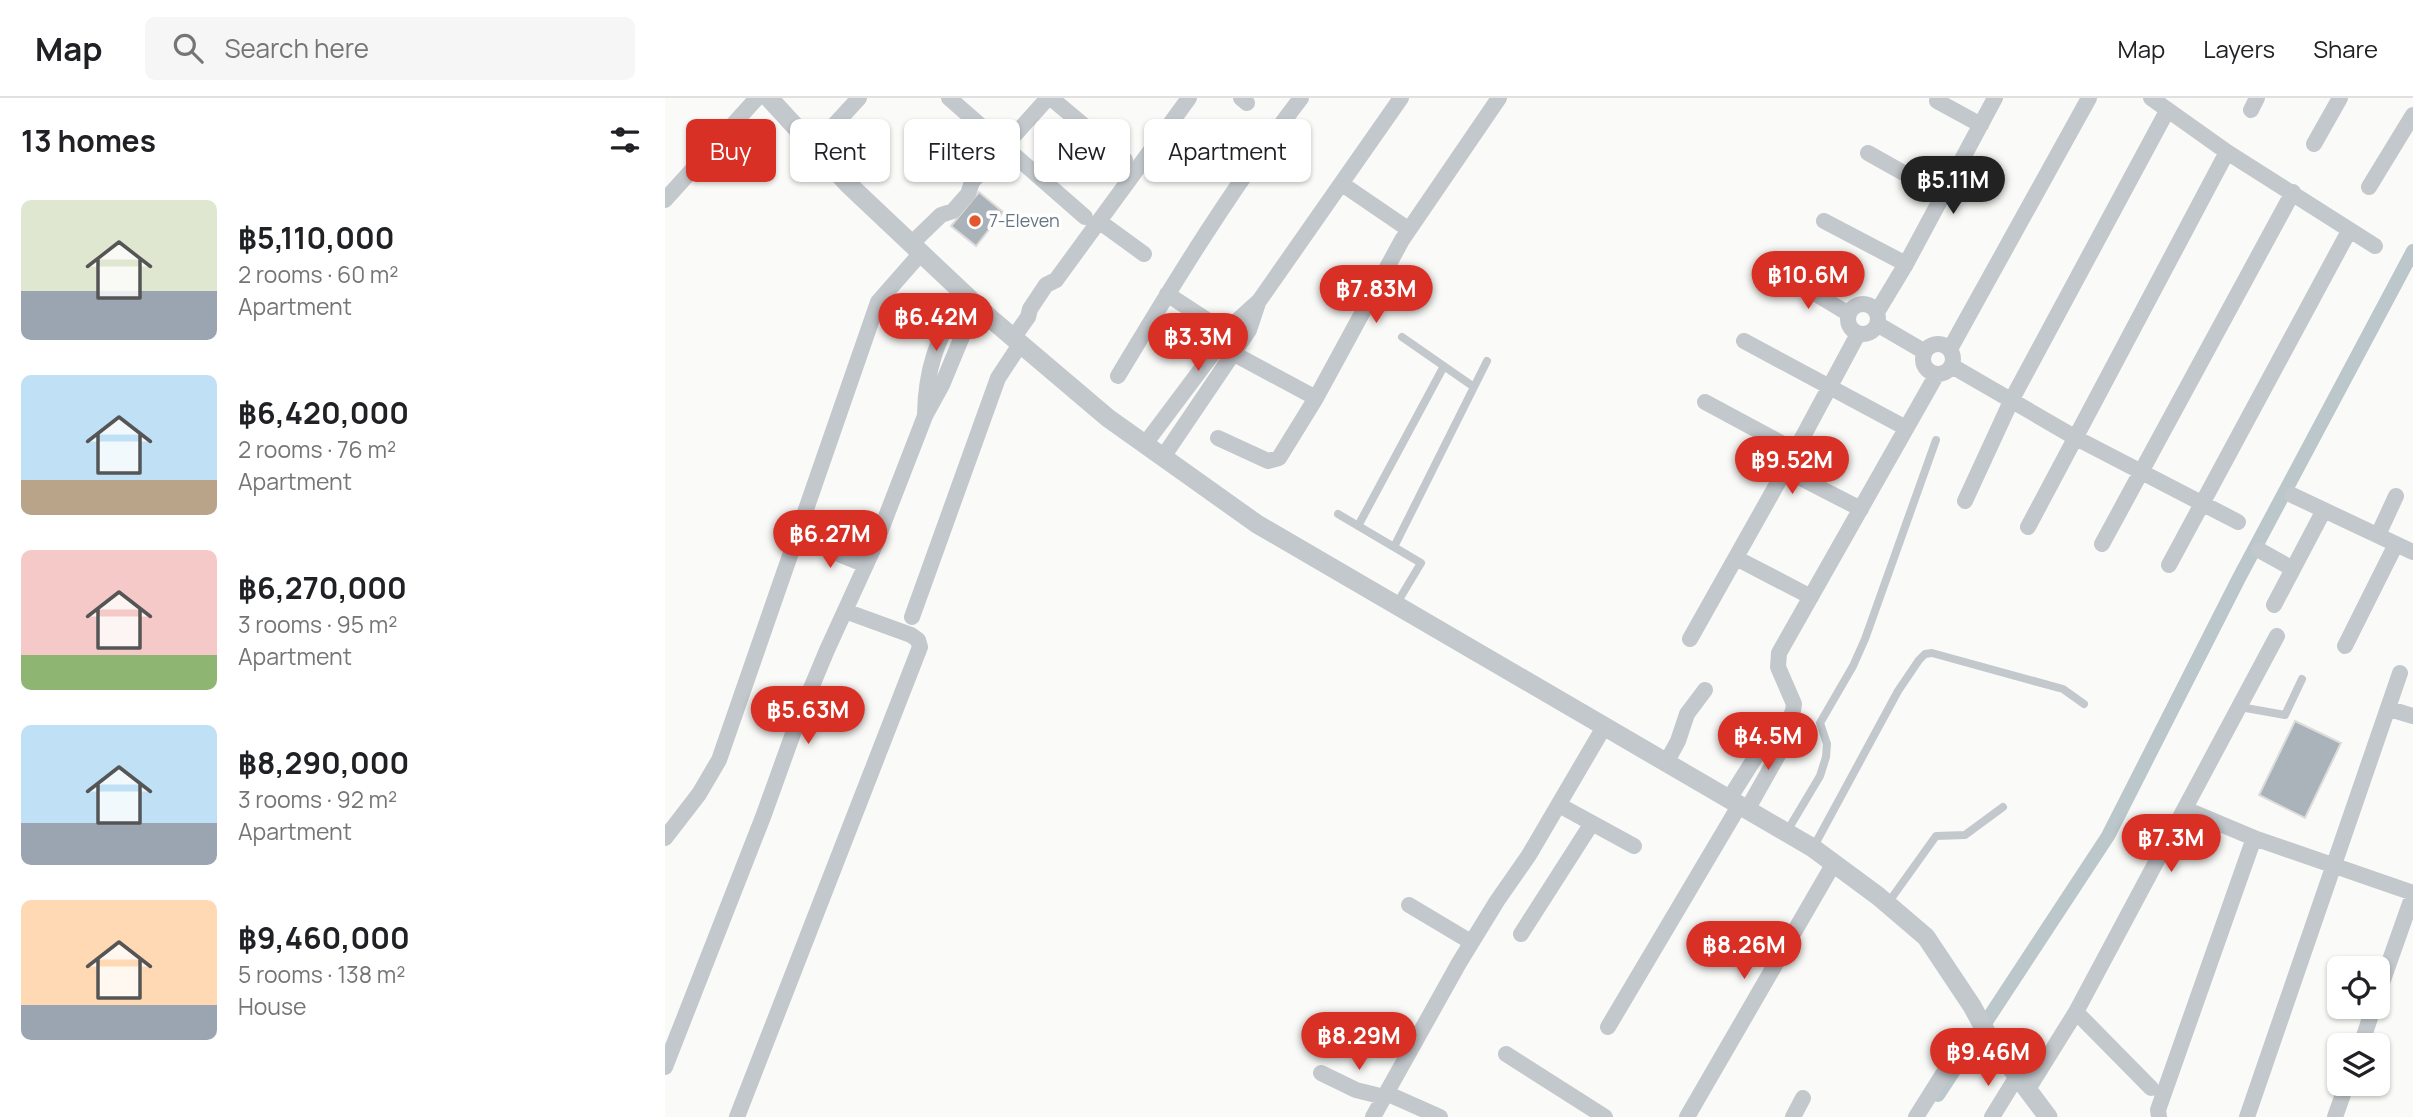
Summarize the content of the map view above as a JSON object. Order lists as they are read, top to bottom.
{
  "places": ["7-Eleven"],
  "page": {
    "header": "Map",
    "search": "Search here",
    "nav": ["Map", "Layers", "Share"],
    "heading": "13 homes",
    "chip": [
      "Buy",
      "Rent",
      "Filters",
      "New",
      "Apartment"
    ],
    "price": [
      "฿5.11M",
      "฿10.6M",
      "฿7.83M",
      "฿6.42M",
      "฿3.3M",
      "฿9.52M",
      "฿6.27M",
      "฿5.63M",
      "฿4.5M",
      "฿7.3M",
      "฿8.26M",
      "฿8.29M",
      "฿9.46M"
    ],
    "list": [
      {
        "name": "฿5,110,000",
        "note": "2 rooms · 60 m² · Apartment"
      },
      {
        "name": "฿6,420,000",
        "note": "2 rooms · 76 m² · Apartment"
      },
      {
        "name": "฿6,270,000",
        "note": "3 rooms · 95 m² · Apartment"
      },
      {
        "name": "฿8,290,000",
        "note": "3 rooms · 92 m² · Apartment"
      },
      {
        "name": "฿9,460,000",
        "note": "5 rooms · 138 m² · House"
      }
    ]
  }
}
